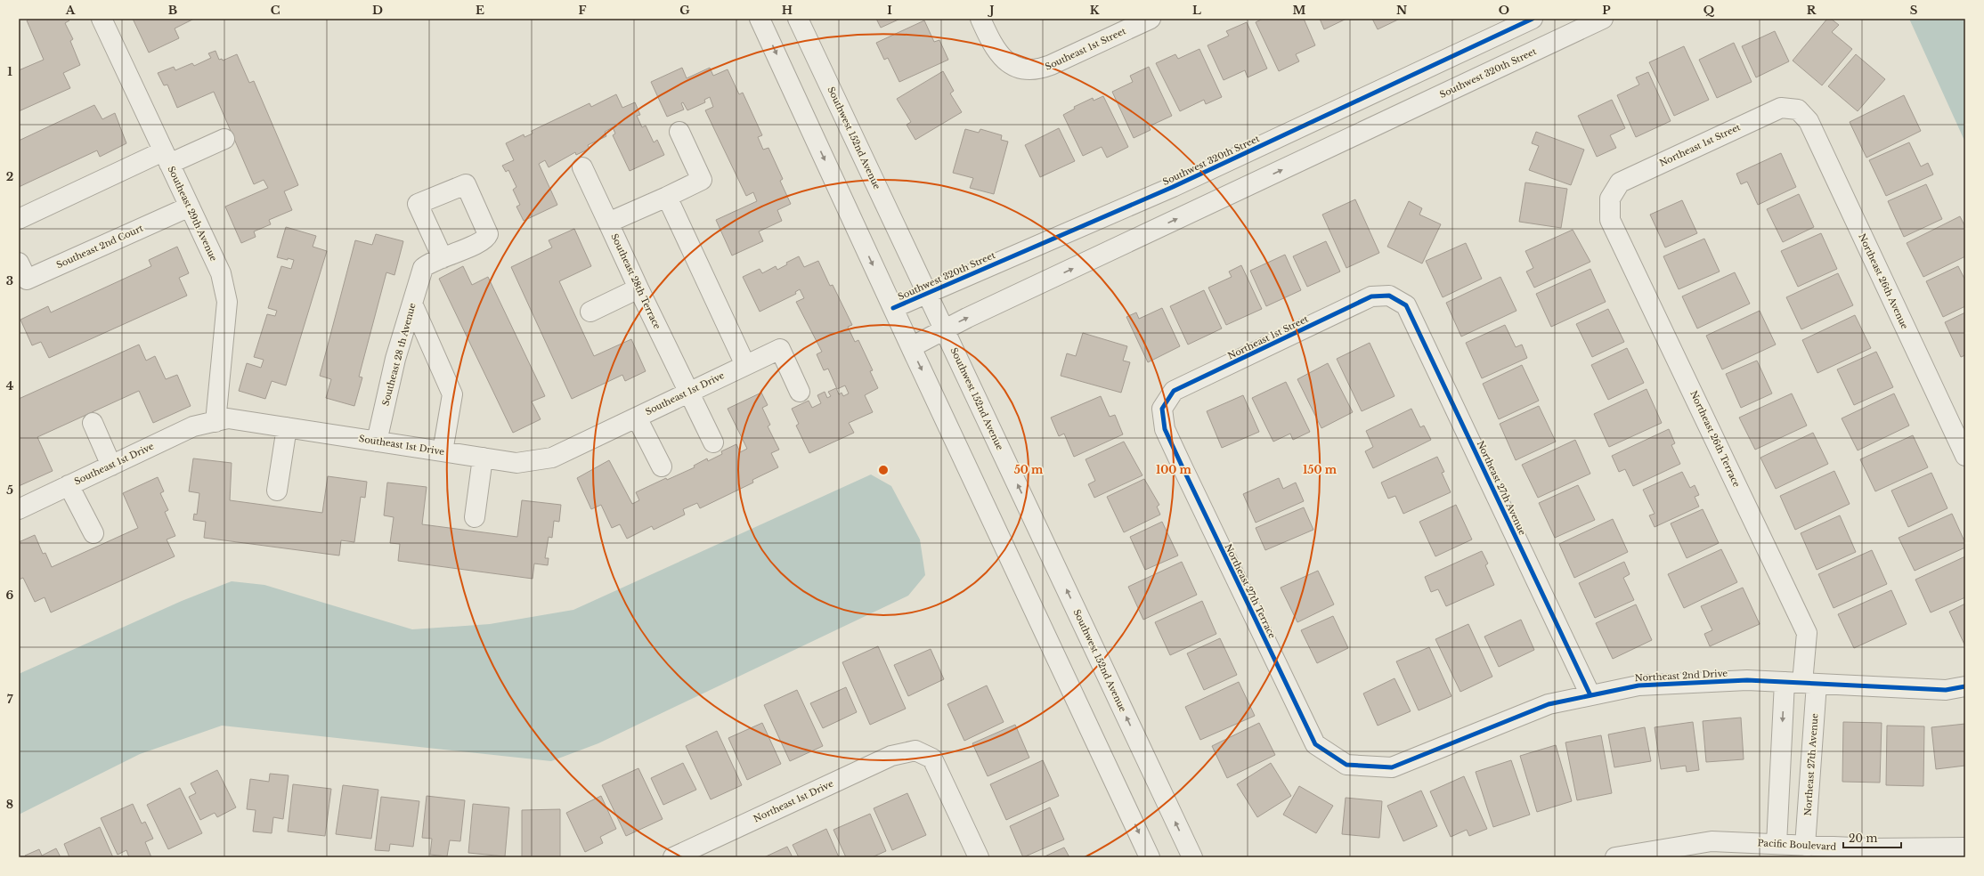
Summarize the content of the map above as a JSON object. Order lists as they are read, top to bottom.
{
  "streets": {
    "street": [
      "Southeast 1st Street",
      "Southwest 320th Street",
      "Southwest 152nd Avenue",
      "Northeast 1st Street",
      "Southeast 29th Avenue",
      "Southeast 2nd Court",
      "Southeast 28th Terrace",
      "Northeast 26th Avenue",
      "Southeast 28 th Avenue",
      "Southeast 1st Drive",
      "Northeast 26th Terrace",
      "Northeast 27th Avenue",
      "Northeast 27th Terrace",
      "Northeast 2nd Drive",
      "Northeast 1st Drive",
      "Pacific Boulevard"
    ]
  },
  "crossings": [
    ["Southwest 320th Street", "Southwest 152nd Avenue"],
    ["Northeast 1st Street", "Northeast 26th Avenue"],
    ["Northeast 1st Street", "Northeast 26th Terrace"],
    ["Northeast 1st Street", "Northeast 27th Avenue"],
    ["Northeast 1st Street", "Northeast 27th Terrace"],
    ["Southeast 29th Avenue", "Southeast 2nd Court"],
    ["Southeast 29th Avenue", "Southeast 1st Drive"],
    ["Southeast 28th Terrace", "Southeast 1st Drive"],
    ["Southeast 28 th Avenue", "Southeast 1st Drive"],
    ["Northeast 26th Terrace", "Northeast 27th Avenue"],
    ["Northeast 26th Terrace", "Northeast 2nd Drive"],
    ["Northeast 27th Avenue", "Northeast 2nd Drive"],
    ["Northeast 27th Avenue", "Pacific Boulevard"],
    ["Northeast 27th Terrace", "Northeast 2nd Drive"]
  ],
  "scale_bar": "20 m",
  "grid": {
    "columns": [
      "A",
      "B",
      "C",
      "D",
      "E",
      "F",
      "G",
      "H",
      "I",
      "J",
      "K",
      "L",
      "M",
      "N",
      "O",
      "P",
      "Q",
      "R",
      "S"
    ],
    "rows": [
      "1",
      "2",
      "3",
      "4",
      "5",
      "6",
      "7",
      "8"
    ]
  },
  "rings": ["50 m", "100 m", "150 m"]
}
